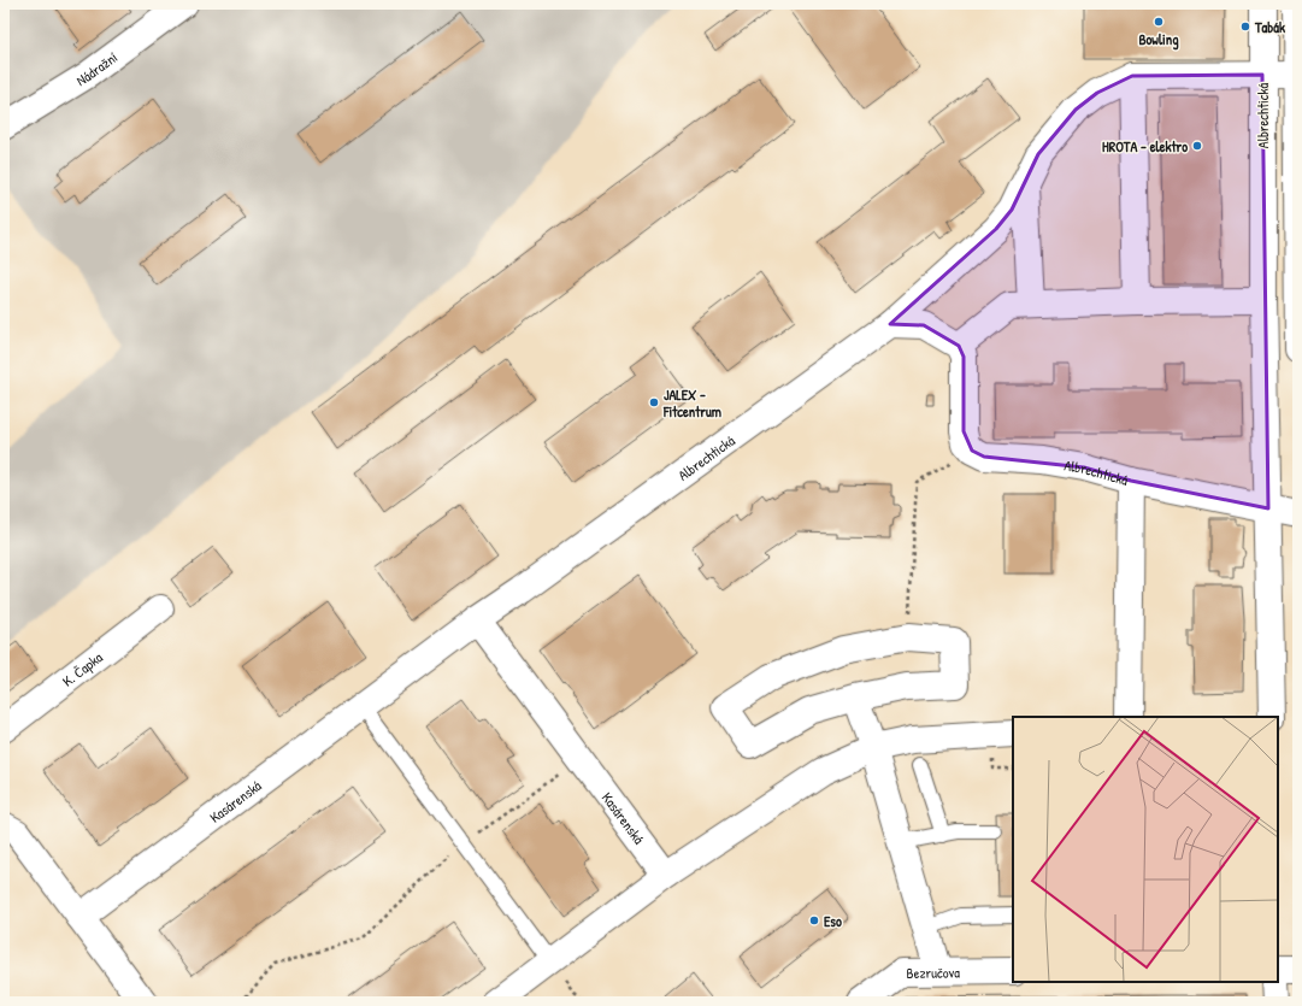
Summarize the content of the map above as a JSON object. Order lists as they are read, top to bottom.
{
  "streets": {
    "street": [
      "Nádražní",
      "Albrechtická",
      "K. Čapka",
      "Kasárenská",
      "Bezručova"
    ]
  },
  "crossings": [
    ["Albrechtická", "Kasárenská"]
  ],
  "places": [
    "Bowling",
    "Tabák",
    "HROTA - elektro",
    "JALEX - Fitcentrum",
    "Eso"
  ]
}
